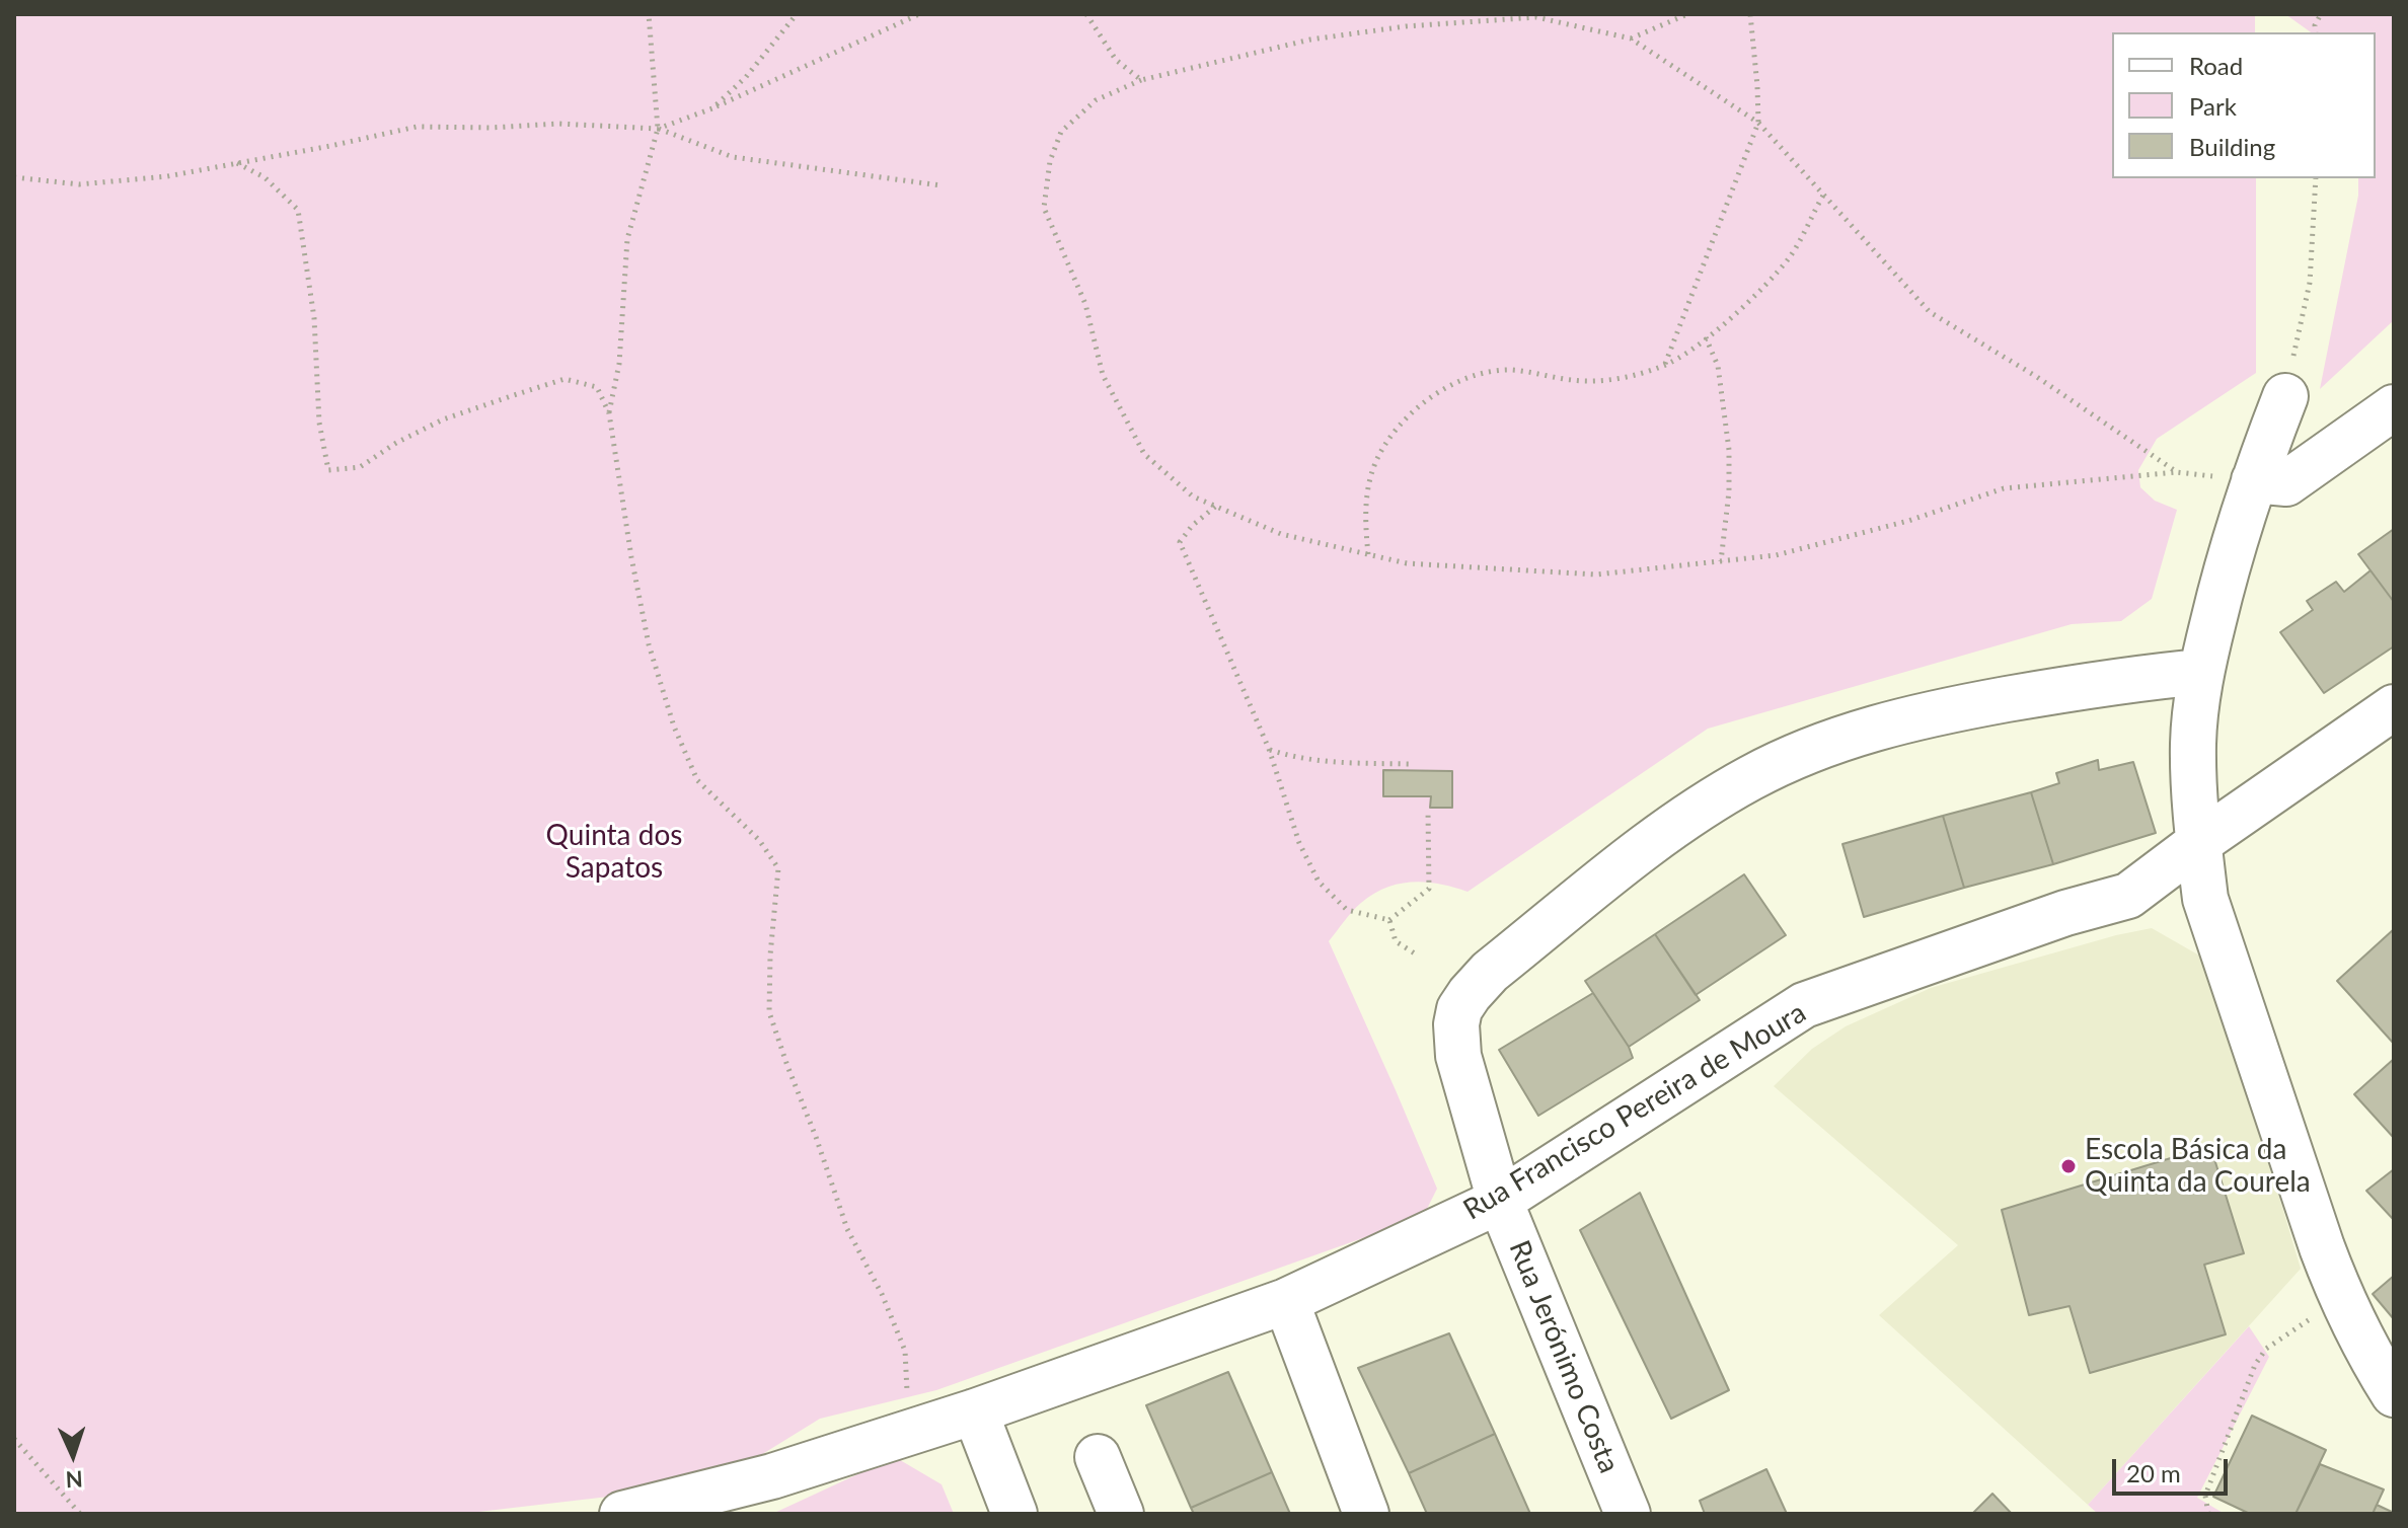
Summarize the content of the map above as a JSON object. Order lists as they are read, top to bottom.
{
  "streets": {
    "street": ["Rua Francisco Pereira de Moura", "Rua Jerónimo Costa"]
  },
  "crossings": [
    ["Rua Francisco Pereira de Moura", "Rua Jerónimo Costa"]
  ],
  "parks": ["Quinta dos Sapatos"],
  "places": ["Escola Básica da Quinta da Courela"],
  "legend": ["Road", "Park", "Building"],
  "scale_bar": "20 m",
  "north": "bottom"
}
